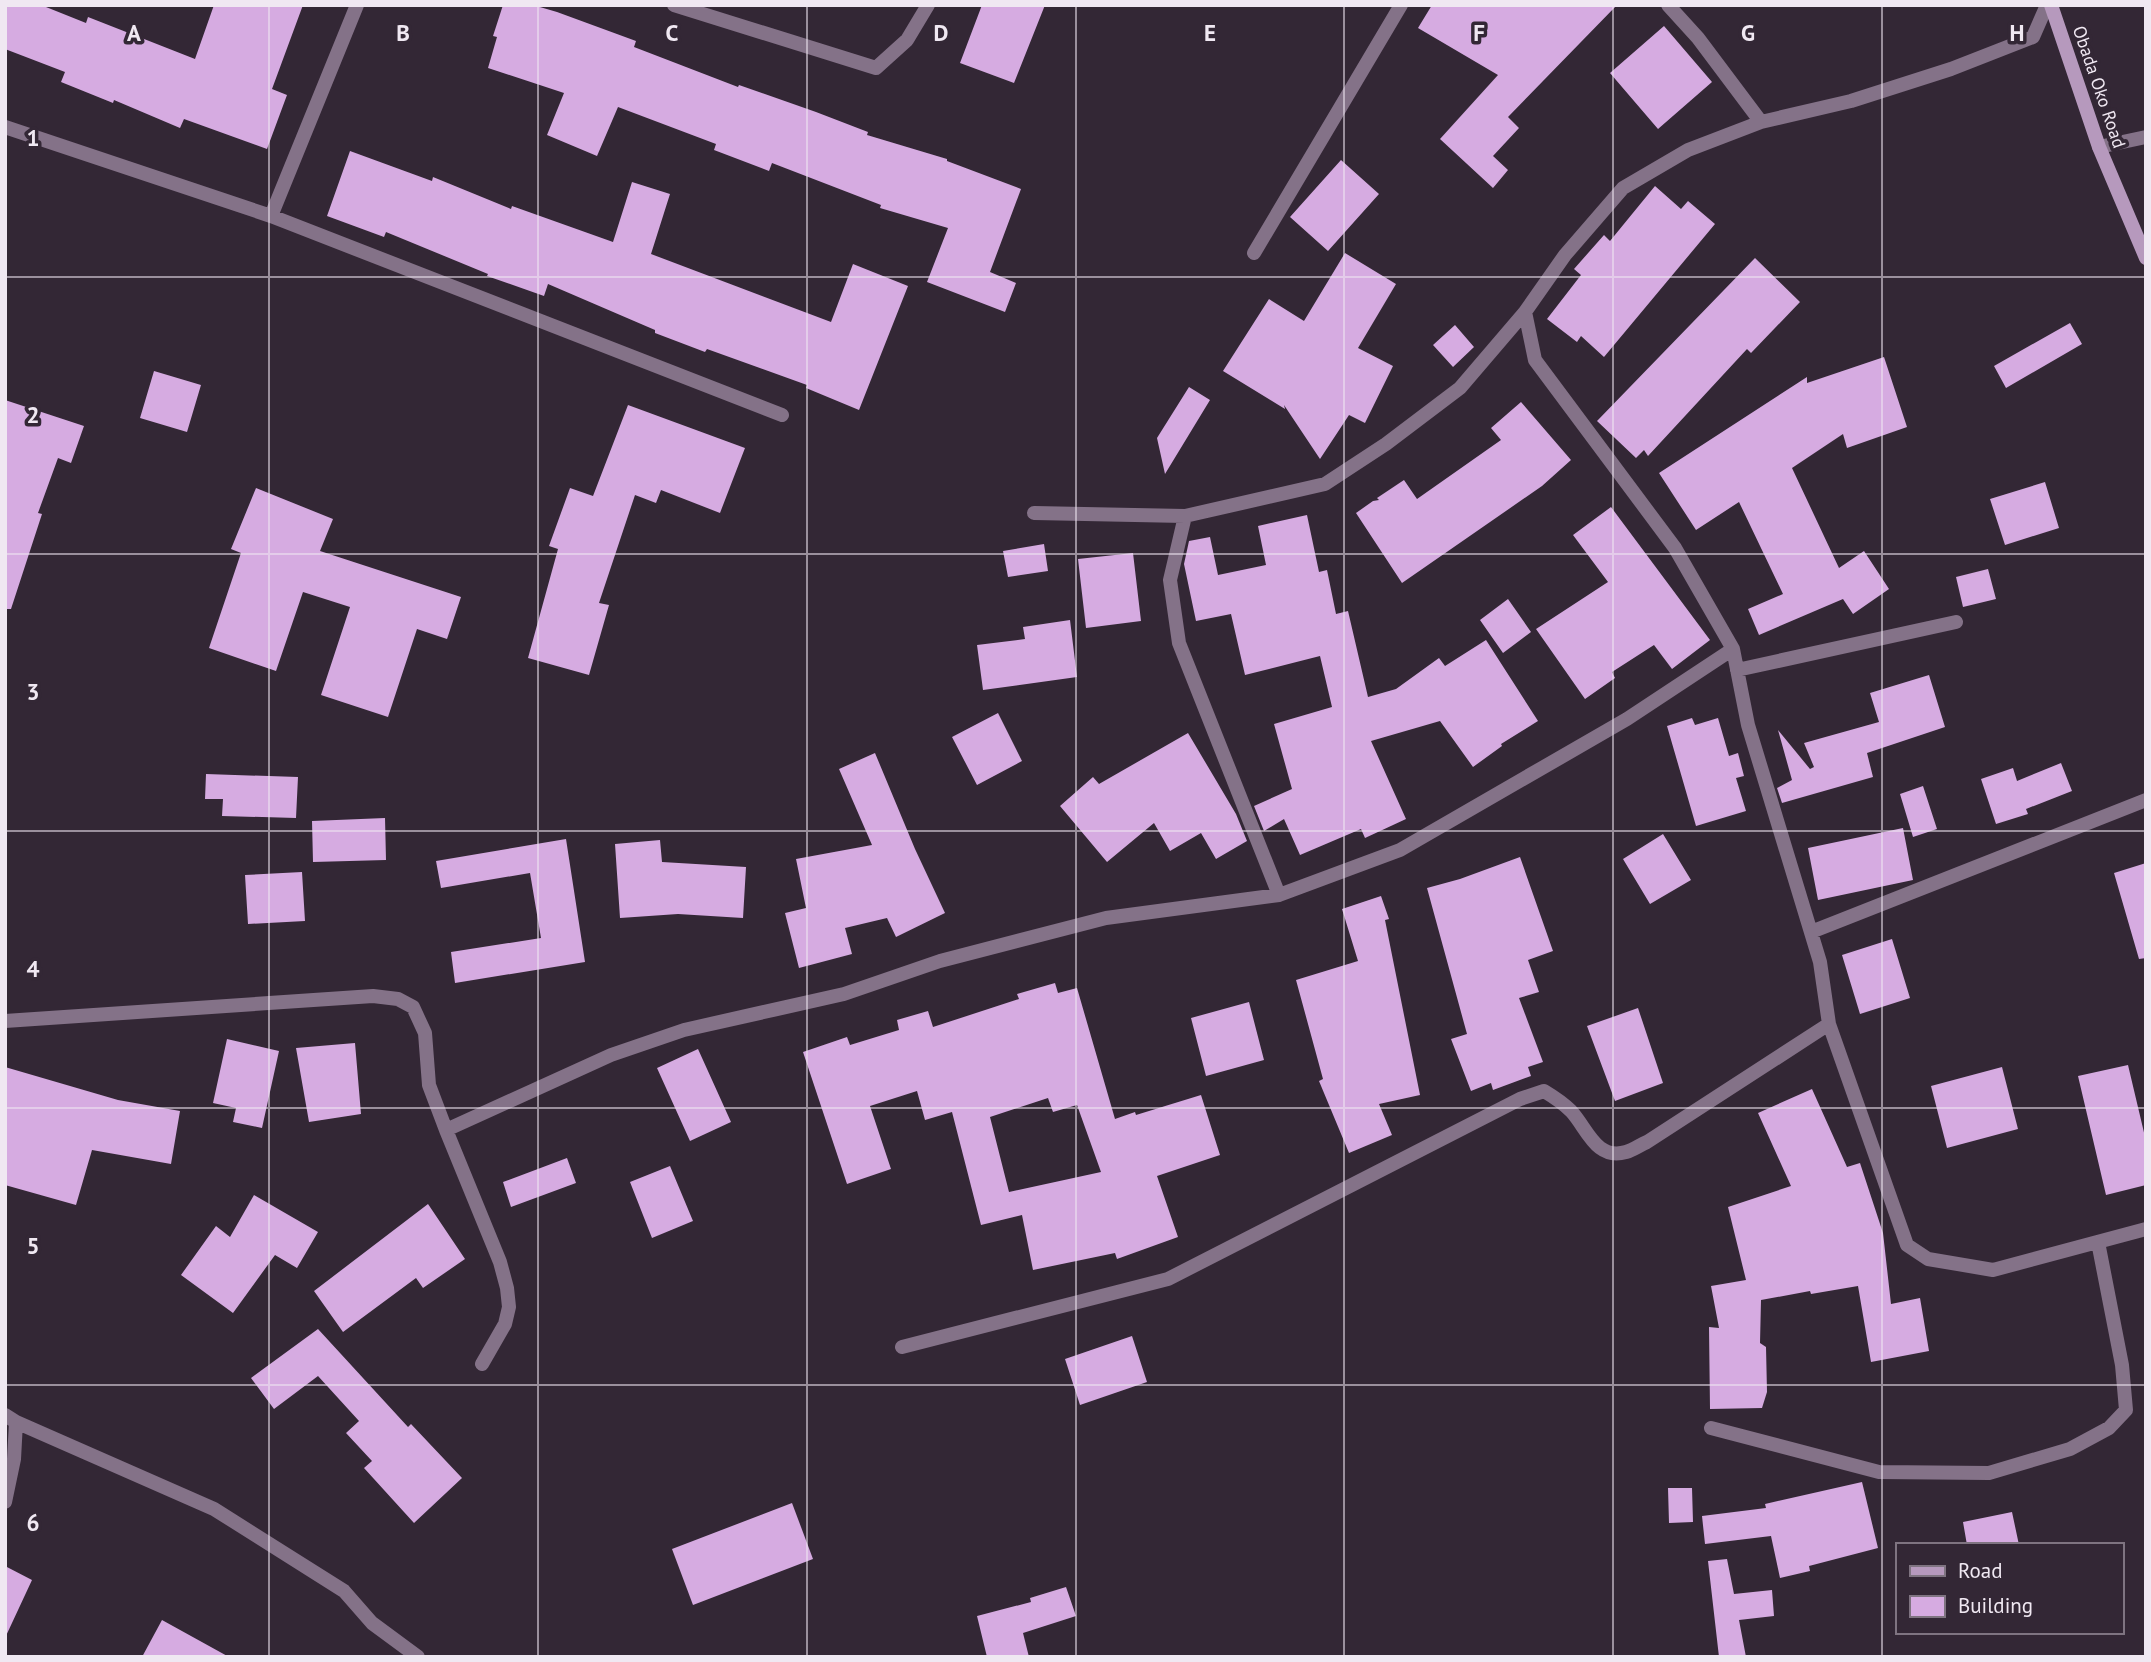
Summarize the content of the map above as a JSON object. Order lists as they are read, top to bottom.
{
  "streets": {
    "main road": ["Obada Oko Road"]
  },
  "legend": ["Road", "Building"],
  "grid": {
    "columns": [
      "A",
      "B",
      "C",
      "D",
      "E",
      "F",
      "G",
      "H"
    ],
    "rows": [
      "1",
      "2",
      "3",
      "4",
      "5",
      "6"
    ]
  }
}
